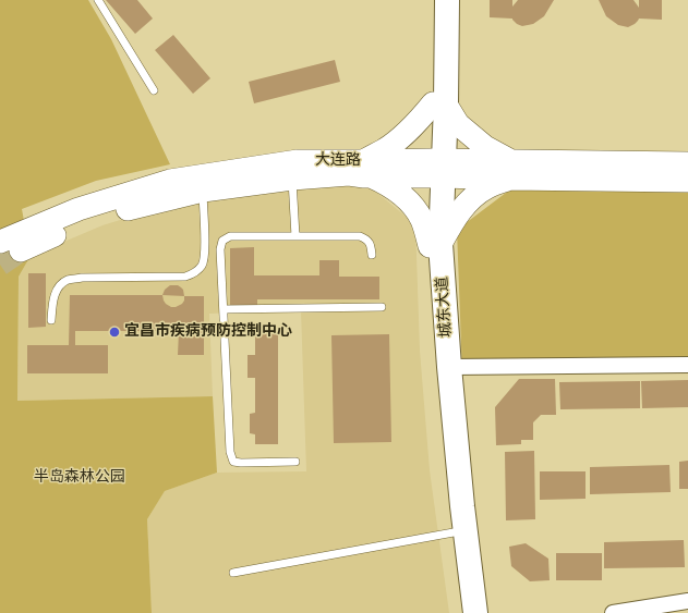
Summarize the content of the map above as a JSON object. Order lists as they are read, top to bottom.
{
  "streets": {
    "highway": ["城东大道"],
    "main road": ["大连路"]
  },
  "crossings": [
    ["大连路", "城东大道"]
  ],
  "parks": ["半岛森林公园"],
  "places": ["宜昌市疾病预防控制中心"]
}
